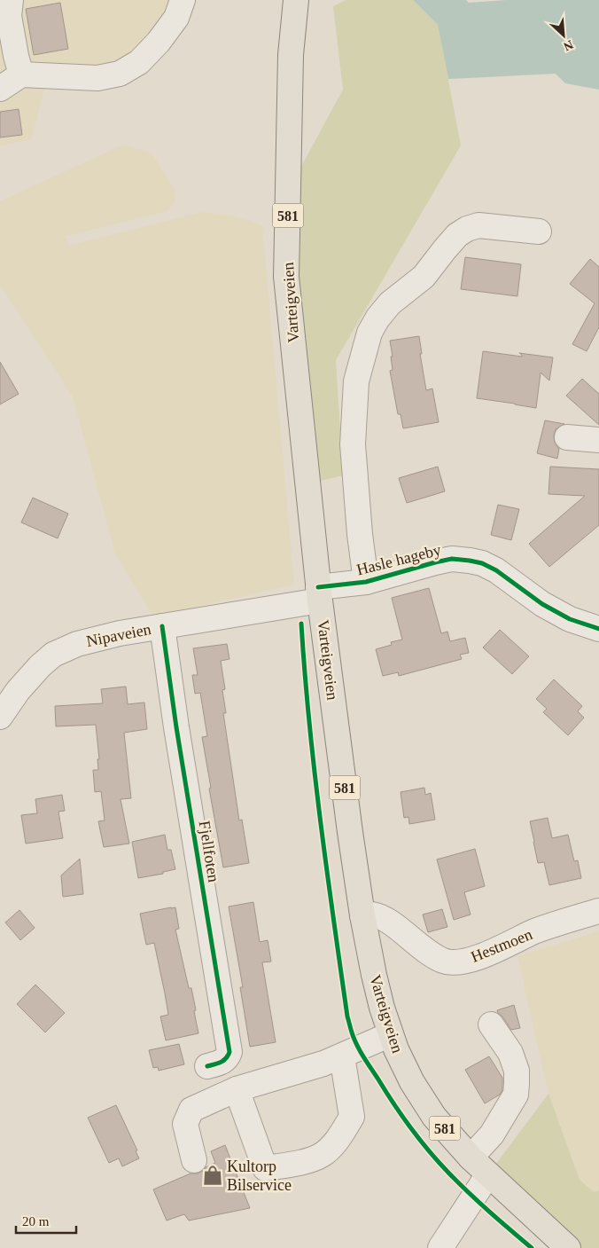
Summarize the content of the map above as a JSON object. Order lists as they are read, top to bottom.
{
  "streets": {
    "main road": ["581", "Varteigveien"],
    "street": [
      "Hasle hageby",
      "Nipaveien",
      "Fjellfoten",
      "Hestmoen"
    ]
  },
  "crossings": [
    ["Varteigveien", "Hasle hageby"],
    ["Varteigveien", "Nipaveien"],
    ["Varteigveien", "Hestmoen"],
    ["Hasle hageby", "Nipaveien"],
    ["Nipaveien", "Fjellfoten"]
  ],
  "places": {
    "shop": ["Kultorp Bilservice"]
  },
  "scale_bar": "20 m",
  "north": "bottom right"
}
